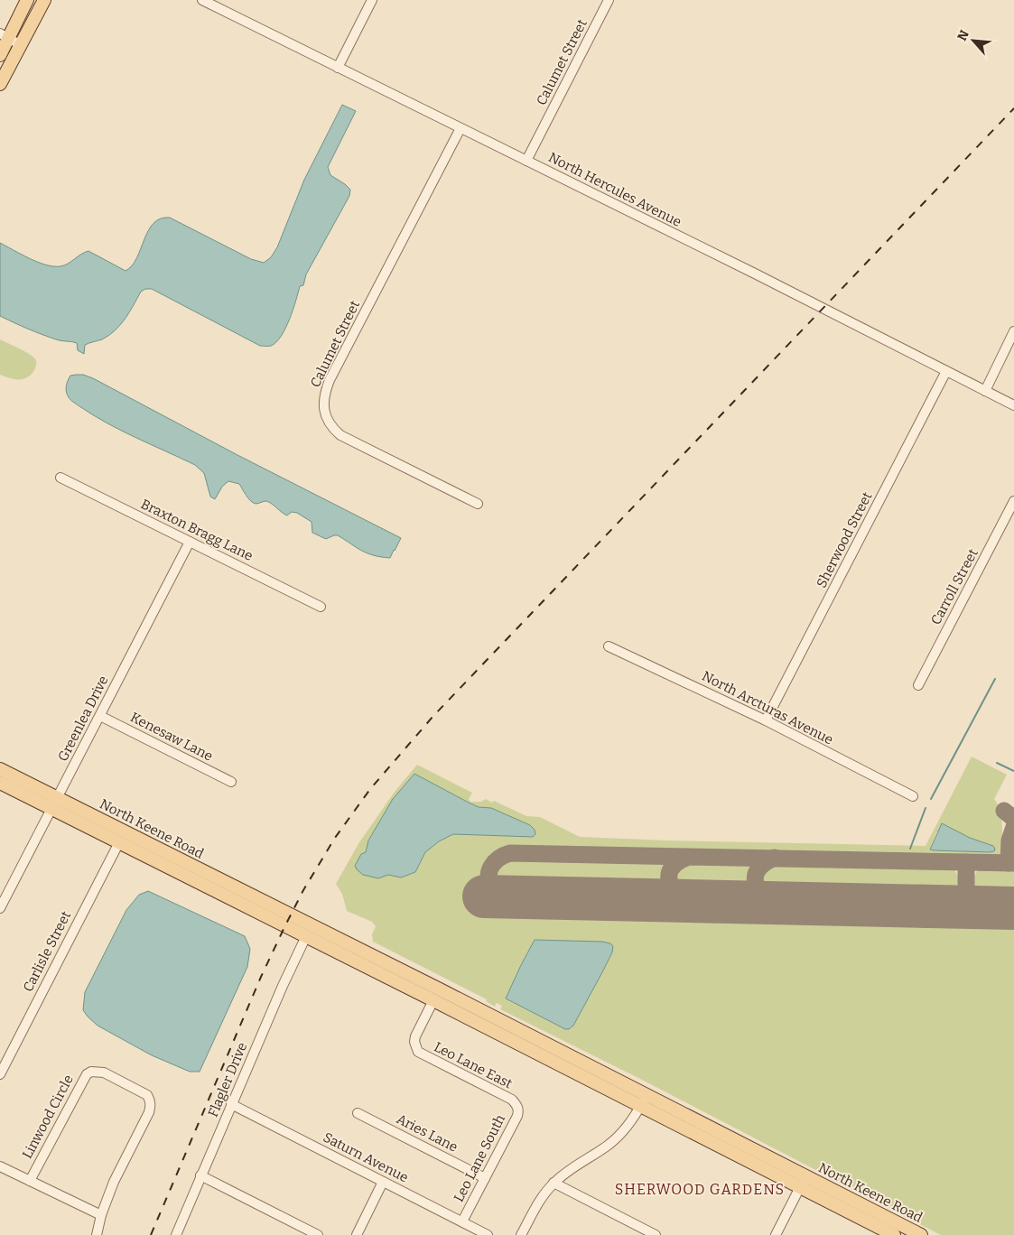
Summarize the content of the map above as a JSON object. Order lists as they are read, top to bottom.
{
  "streets": {
    "main road": ["North Keene Road"],
    "street": [
      "Calumet Street",
      "North Hercules Avenue",
      "Braxton Bragg Lane",
      "Sherwood Street",
      "Carroll Street",
      "North Arcturas Avenue",
      "Greenlea Drive",
      "Kenesaw Lane",
      "Carlisle Street",
      "Leo Lane East",
      "Flagler Drive",
      "Linwood Circle",
      "Aries Lane",
      "Saturn Avenue",
      "Leo Lane South"
    ]
  },
  "crossings": [
    ["Calumet Street", "North Hercules Avenue"],
    ["North Hercules Avenue", "Sherwood Street"],
    ["Braxton Bragg Lane", "Greenlea Drive"],
    ["Sherwood Street", "North Arcturas Avenue"],
    ["Greenlea Drive", "Kenesaw Lane"],
    ["Greenlea Drive", "North Keene Road"],
    ["North Keene Road", "Carlisle Street"],
    ["Leo Lane East", "Leo Lane South"],
    ["Flagler Drive", "Saturn Avenue"],
    ["Aries Lane", "Leo Lane South"],
    ["Saturn Avenue", "Leo Lane South"]
  ],
  "districts": ["SHERWOOD GARDENS"],
  "north": "top left"
}
